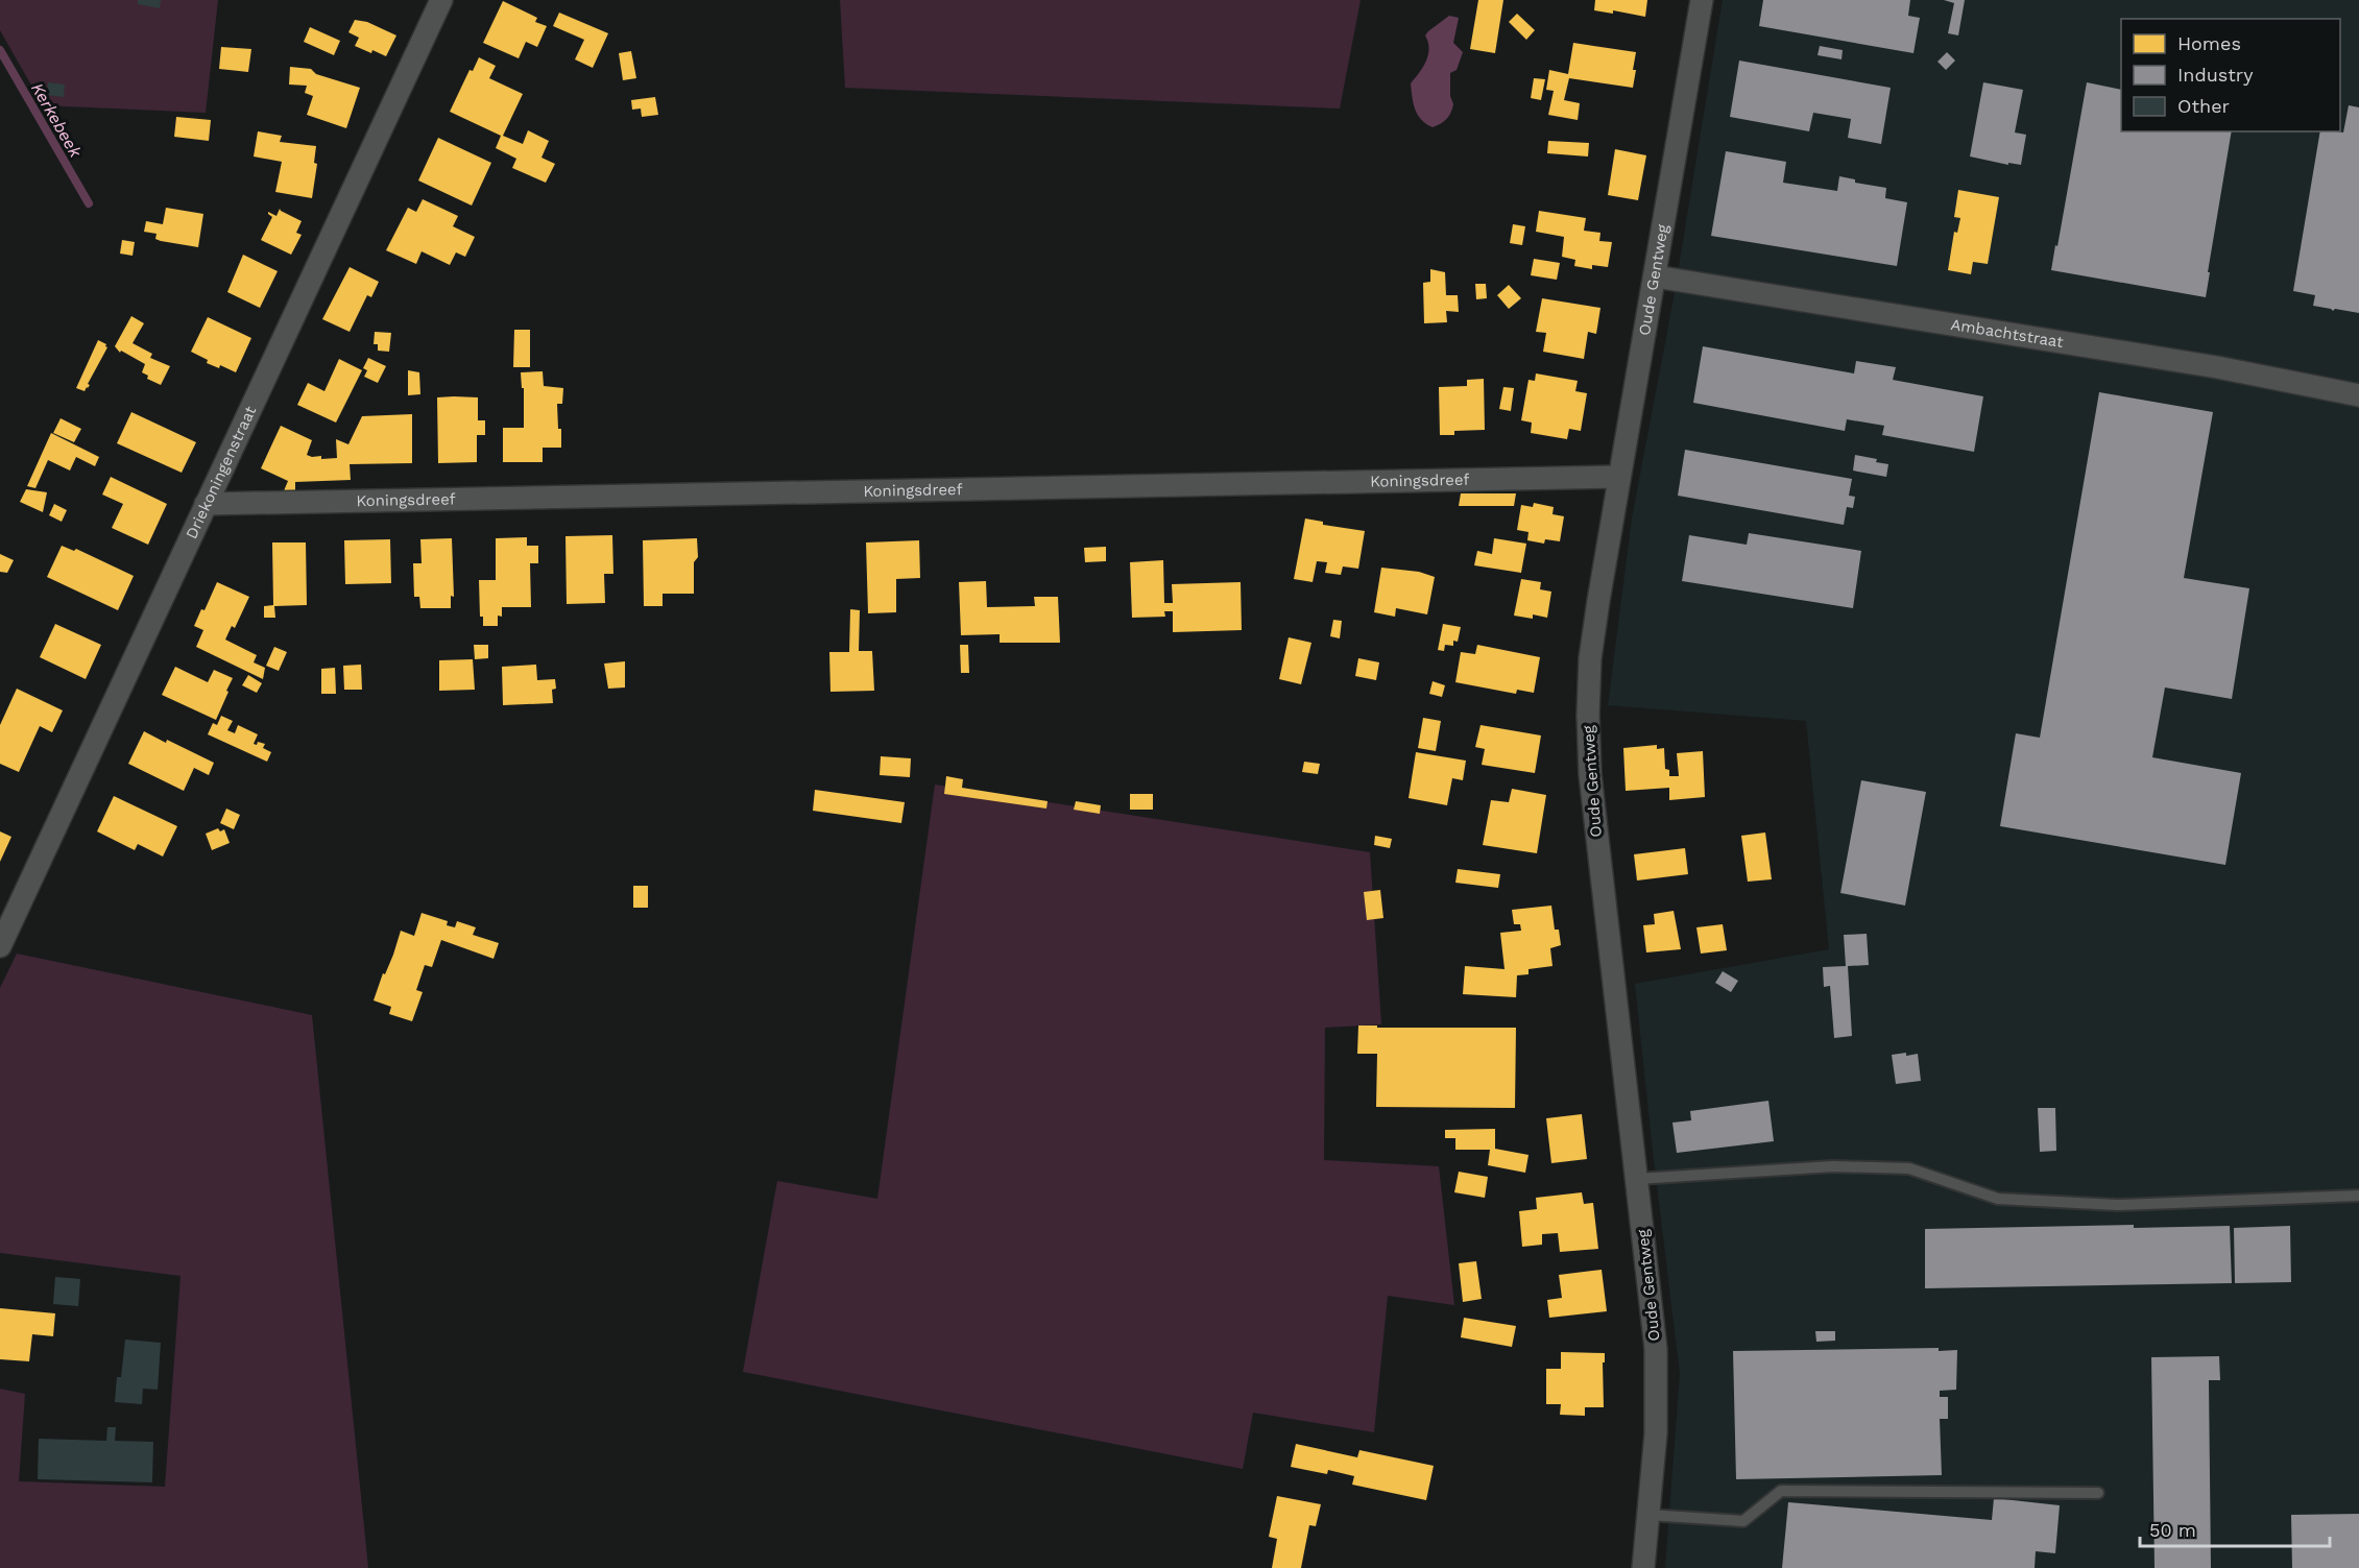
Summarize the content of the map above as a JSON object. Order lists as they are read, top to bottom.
{
  "streets": {
    "street": [
      "Oude Gentweg",
      "Ambachtstraat",
      "Driekoningenstraat",
      "Koningsdreef"
    ]
  },
  "crossings": [
    ["Oude Gentweg", "Ambachtstraat"],
    ["Oude Gentweg", "Koningsdreef"],
    ["Driekoningenstraat", "Koningsdreef"]
  ],
  "water": ["Kerkebeek"],
  "legend": ["Homes", "Industry", "Other"],
  "scale_bar": "50 m"
}
